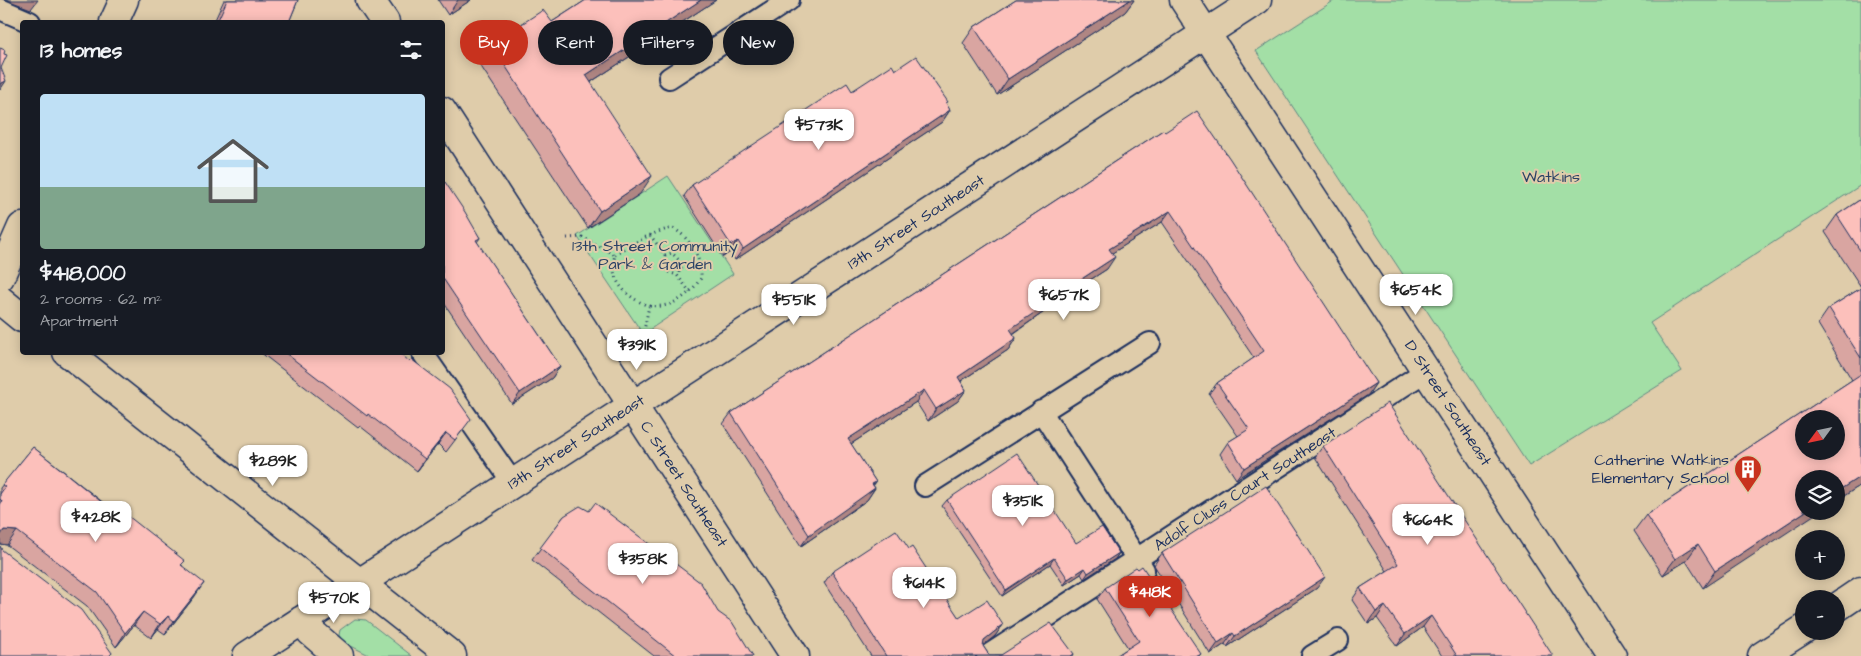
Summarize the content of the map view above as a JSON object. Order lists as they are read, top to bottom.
{
  "streets": {
    "street": ["13th Street Southeast", "D Street Southeast", "C Street Southeast"],
    "lane": ["Adolf Cluss Court Southeast"]
  },
  "crossings": [
    ["13th Street Southeast", "D Street Southeast"],
    ["13th Street Southeast", "C Street Southeast"],
    ["D Street Southeast", "Adolf Cluss Court Southeast"]
  ],
  "parks": ["Watkins", "13th Street Community Park & Garden"],
  "places": {
    "building": ["Catherine Watkins Elementary School"]
  },
  "north": "bottom left",
  "page": {
    "chip": [
      "Buy",
      "Rent",
      "Filters",
      "New"
    ],
    "heading": "13 homes",
    "list": [
      {
        "name": "$418,000",
        "note": "2 rooms · 62 m² · Apartment"
      }
    ],
    "price": [
      "$573K",
      "$654K",
      "$657K",
      "$551K",
      "$391K",
      "$289K",
      "$351K",
      "$428K",
      "$664K",
      "$358K",
      "$614K",
      "$418K",
      "$570K"
    ],
    "map_buttons": ["+", "−"]
  }
}
